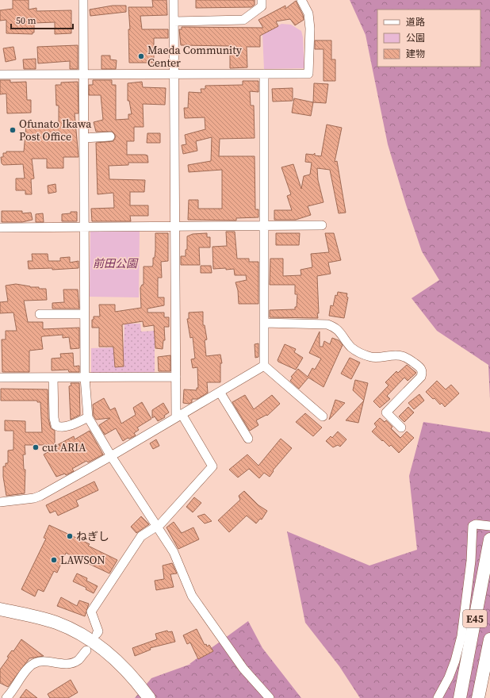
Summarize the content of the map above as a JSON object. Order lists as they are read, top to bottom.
{
  "streets": {
    "highway": ["E45"]
  },
  "parks": ["前田公園"],
  "places": [
    "Maeda Community Center",
    "Ofunato Ikawa Post Office",
    "cut ARIA",
    "ねぎし",
    "LAWSON"
  ],
  "legend": ["道路", "公園", "建物"],
  "scale_bar": "50 m"
}
